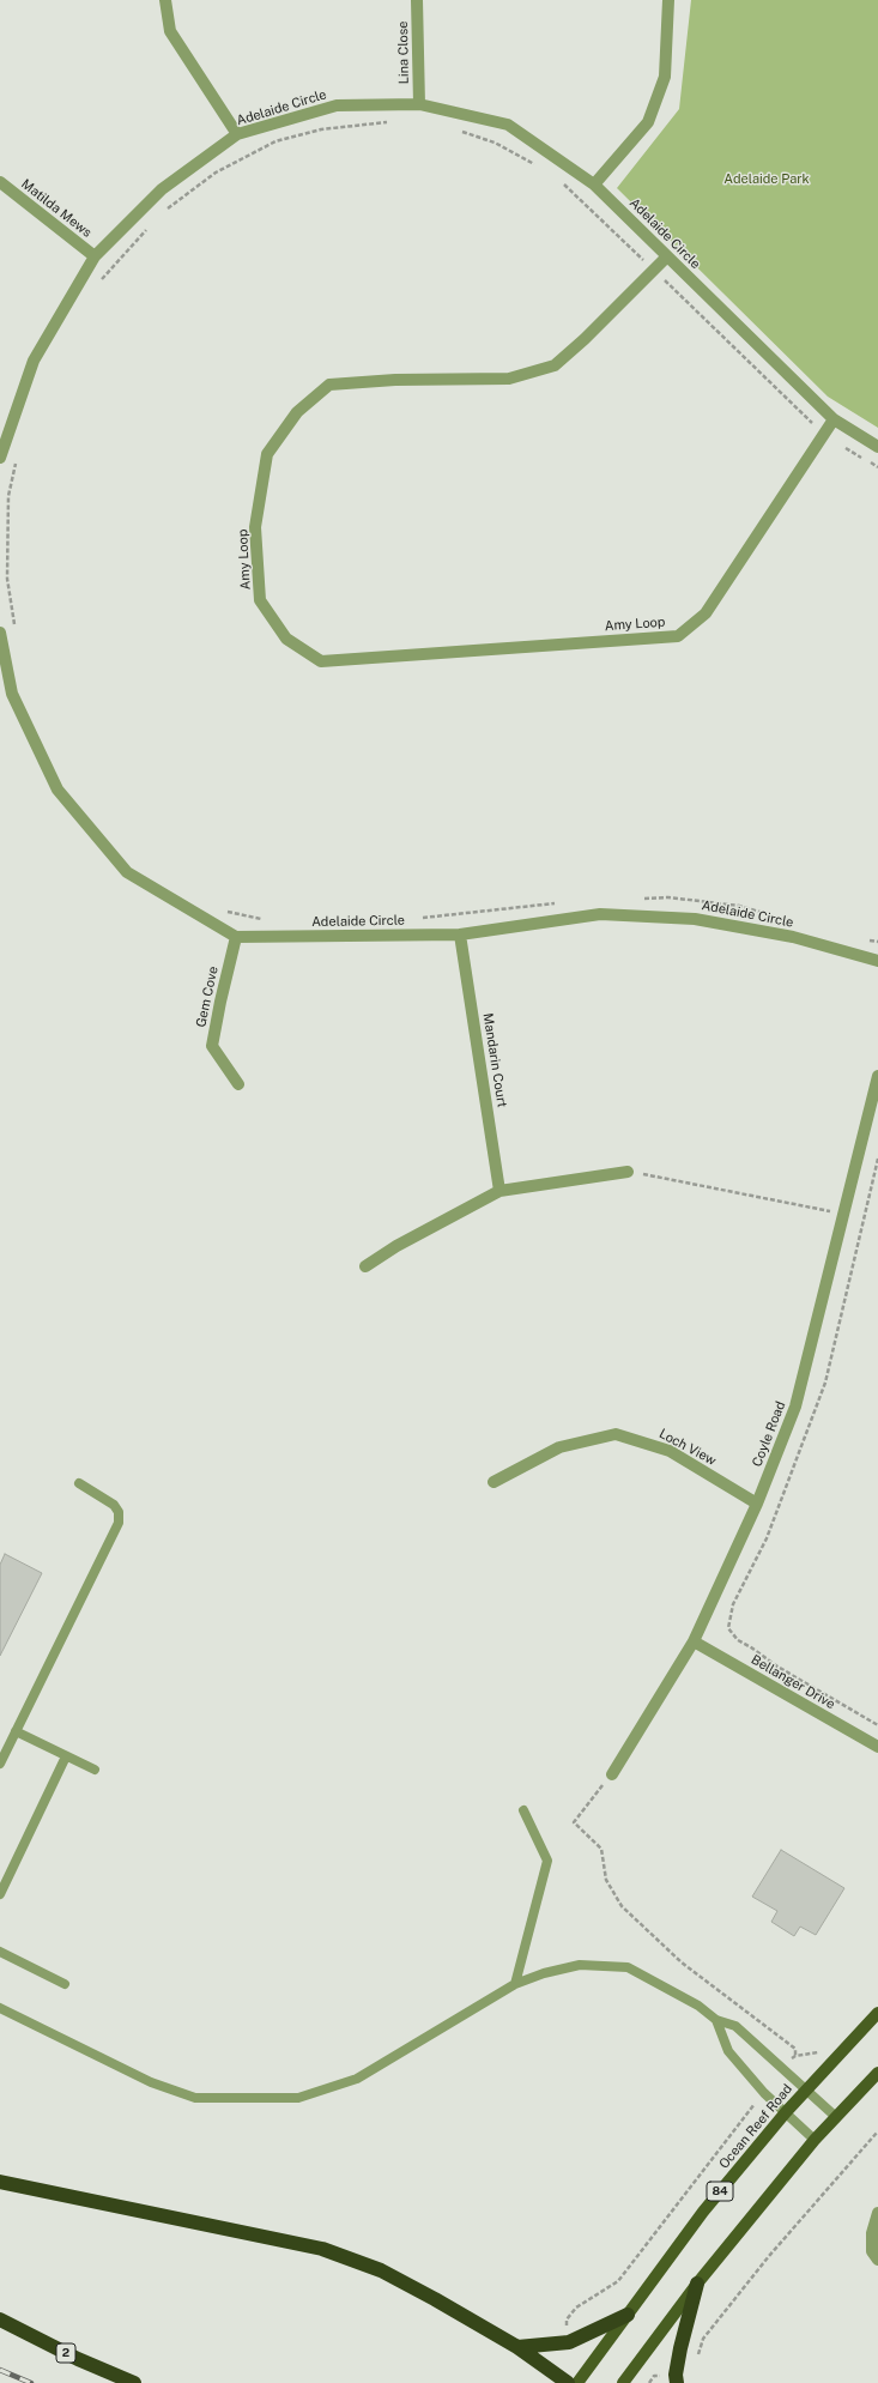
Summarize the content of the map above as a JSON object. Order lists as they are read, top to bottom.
{
  "streets": {
    "highway": ["2"],
    "main road": ["Ocean Reef Road", "84"],
    "street": [
      "Lina Close",
      "Adelaide Circle",
      "Matilda Mews",
      "Amy Loop",
      "Gem Cove",
      "Mandarin Court",
      "Coyle Road",
      "Loch View",
      "Bellanger Drive"
    ]
  },
  "crossings": [
    ["Lina Close", "Adelaide Circle"],
    ["Adelaide Circle", "Matilda Mews"],
    ["Adelaide Circle", "Amy Loop"],
    ["Adelaide Circle", "Gem Cove"],
    ["Adelaide Circle", "Mandarin Court"],
    ["Coyle Road", "Loch View"],
    ["Coyle Road", "Bellanger Drive"]
  ],
  "parks": ["Adelaide Park"]
}
